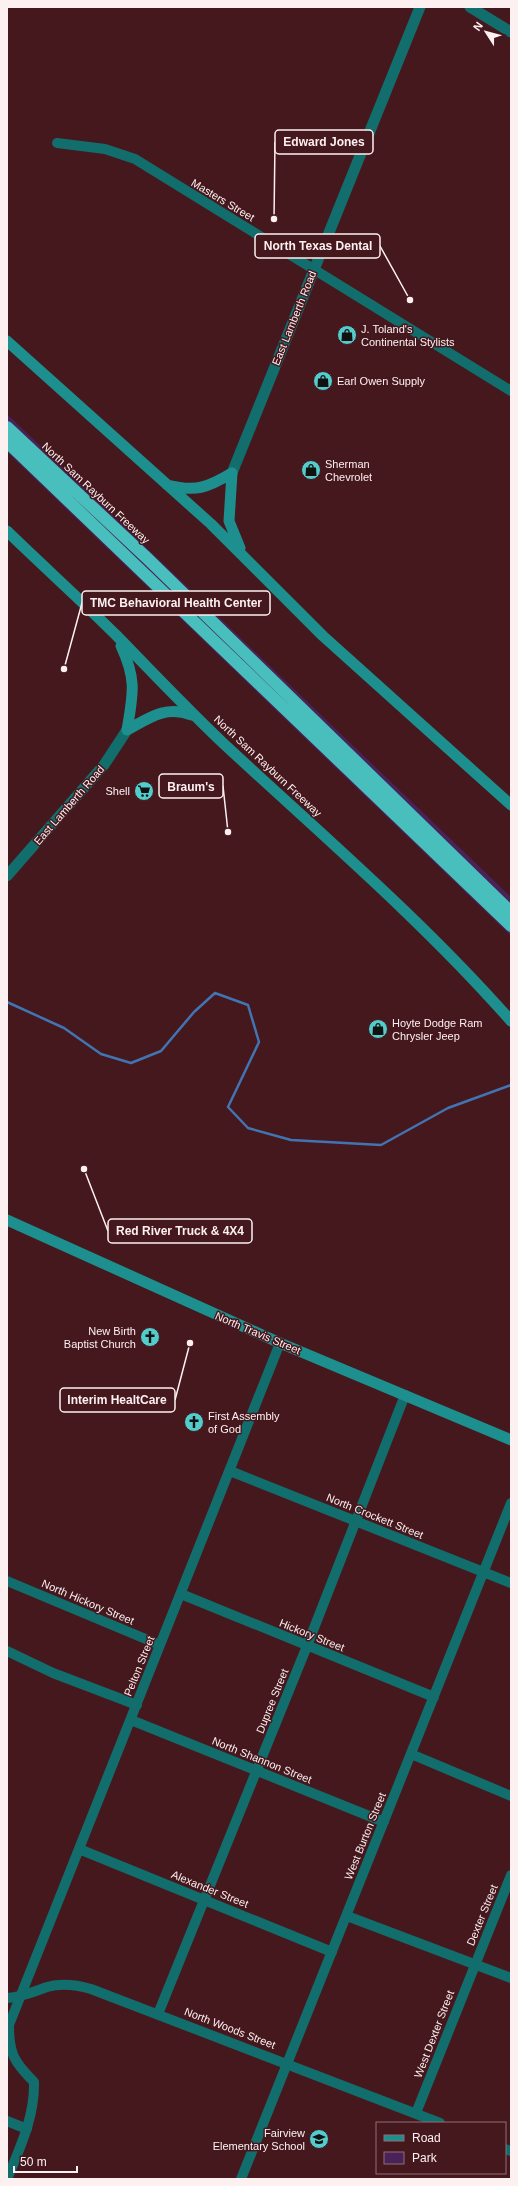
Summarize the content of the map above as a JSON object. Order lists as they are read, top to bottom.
{
  "streets": {
    "highway": ["North Sam Rayburn Freeway"],
    "main road": ["North Travis Street"],
    "street": [
      "Masters Street",
      "East Lamberth Road",
      "North Crockett Street",
      "North Hickory Street",
      "Hickory Street",
      "Pelton Street",
      "Dupree Street",
      "North Shannon Street",
      "West Burton Street",
      "Alexander Street",
      "Dexter Street",
      "North Woods Street",
      "West Dexter Street"
    ]
  },
  "crossings": [
    ["Masters Street", "East Lamberth Road"],
    ["North Travis Street", "Pelton Street"],
    ["North Travis Street", "Dupree Street"],
    ["North Crockett Street", "Pelton Street"],
    ["North Crockett Street", "Dupree Street"],
    ["North Crockett Street", "West Burton Street"],
    ["North Hickory Street", "Pelton Street"],
    ["Hickory Street", "Pelton Street"],
    ["Hickory Street", "Dupree Street"],
    ["Hickory Street", "West Burton Street"],
    ["Pelton Street", "North Shannon Street"],
    ["Pelton Street", "Alexander Street"],
    ["Pelton Street", "North Woods Street"],
    ["Dupree Street", "North Shannon Street"],
    ["Dupree Street", "Alexander Street"],
    ["Dupree Street", "North Woods Street"],
    ["North Shannon Street", "West Burton Street"],
    ["West Burton Street", "Alexander Street"],
    ["West Burton Street", "North Woods Street"],
    ["Dexter Street", "West Dexter Street"],
    ["North Woods Street", "West Dexter Street"]
  ],
  "places": {
    "other": [
      "Edward Jones",
      "North Texas Dental",
      "TMC Behavioral Health Center",
      "Braum's",
      "Red River Truck & 4X4",
      "Interim HealtCare"
    ],
    "shop": [
      "J. Toland's Continental Stylists",
      "Earl Owen Supply",
      "Sherman Chevrolet",
      "Hoyte Dodge Ram Chrysler Jeep"
    ],
    "supermarket": ["Shell"],
    "church": ["New Birth Baptist Church", "First Assembly of God"],
    "school or university": ["Fairview Elementary School"]
  },
  "legend": ["Road", "Park"],
  "scale_bar": "50 m",
  "north": "top left"
}
